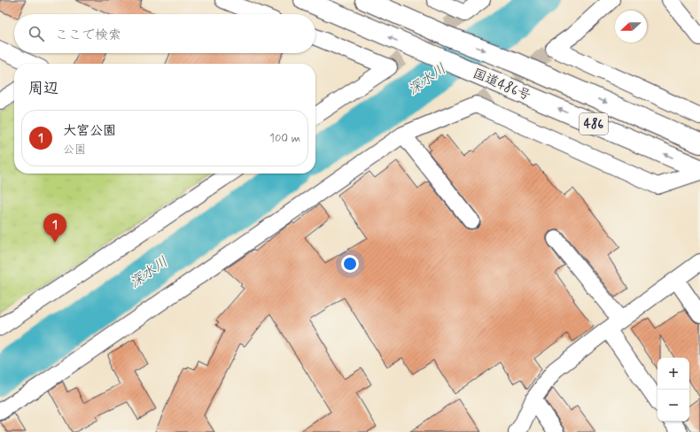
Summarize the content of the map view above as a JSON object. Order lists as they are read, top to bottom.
{
  "streets": {
    "highway": ["国道486号", "486"]
  },
  "water": ["深水川"],
  "north": "left",
  "page": {
    "search": "ここで検索",
    "heading": "周辺",
    "list": [
      {
        "mark": "1",
        "name": "大宮公園",
        "note": "公園",
        "value": "100 m"
      }
    ],
    "pins": "1",
    "map_buttons": ["+", "−"]
  }
}
